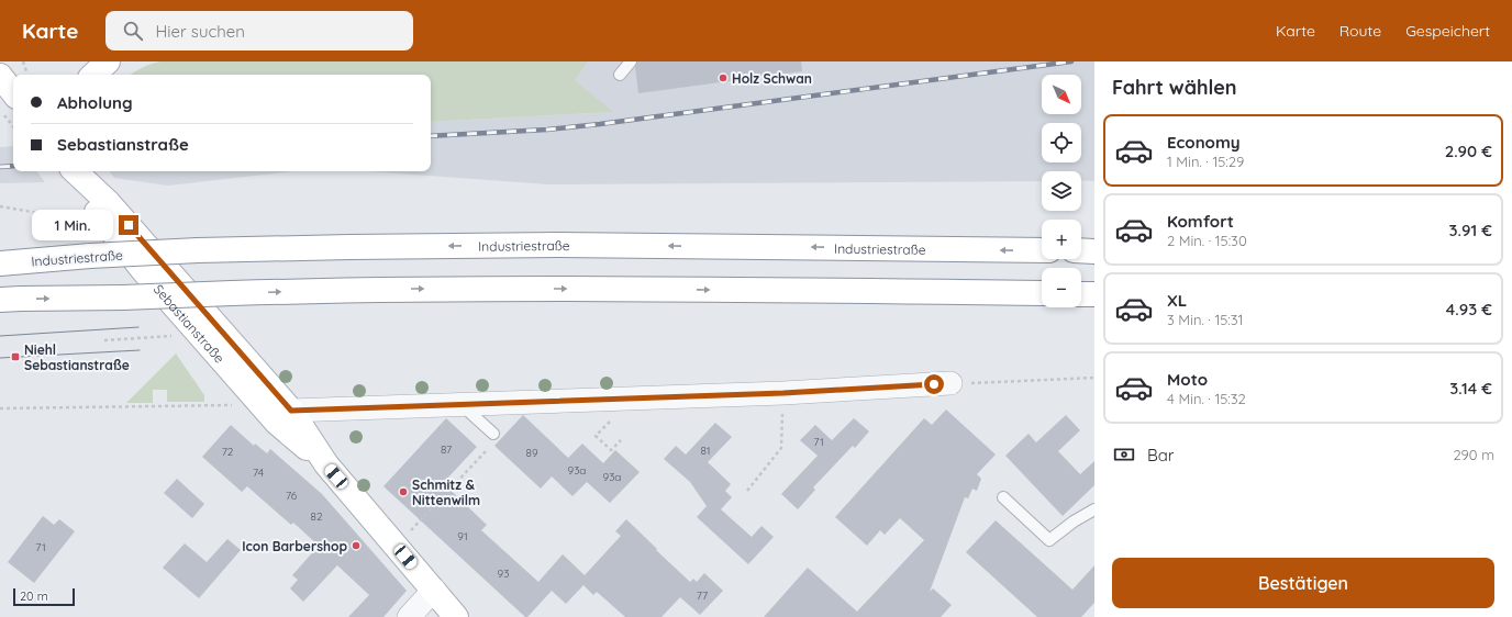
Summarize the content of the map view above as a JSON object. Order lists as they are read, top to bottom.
{
  "streets": {
    "main road": ["Industriestraße", "Sebastianstraße"]
  },
  "places": {
    "other": ["Holz Schwan", "Schmitz & Nittenwilm", "Icon Barbershop"],
    "transit": ["Niehl Sebastianstraße"]
  },
  "house_numbers": [
    "71",
    "87",
    "81",
    "72",
    "89",
    "93a",
    "74",
    "93a",
    "76",
    "82",
    "91",
    "71",
    "93",
    "77"
  ],
  "scale_bar": "20 m",
  "north": "bottom right",
  "page": {
    "header": "Karte",
    "search": "Hier suchen",
    "nav": ["Karte", "Route", "Gespeichert"],
    "heading": "Fahrt wählen",
    "map_buttons": ["+", "−"],
    "banner": ["Abholung", "Sebastianstraße"],
    "list": [
      {
        "name": "Economy",
        "note": "1 Min. · 15:29",
        "value": "2.90 €"
      },
      {
        "name": "Komfort",
        "note": "2 Min. · 15:30",
        "value": "3.91 €"
      },
      {
        "name": "XL",
        "note": "3 Min. · 15:31",
        "value": "4.93 €"
      },
      {
        "name": "Moto",
        "note": "4 Min. · 15:32",
        "value": "3.14 €"
      }
    ],
    "bubble": "1 Min.",
    "pay": ["Bar", "290 m"],
    "buttons": "Bestätigen",
    "scale": "20 m"
  }
}
